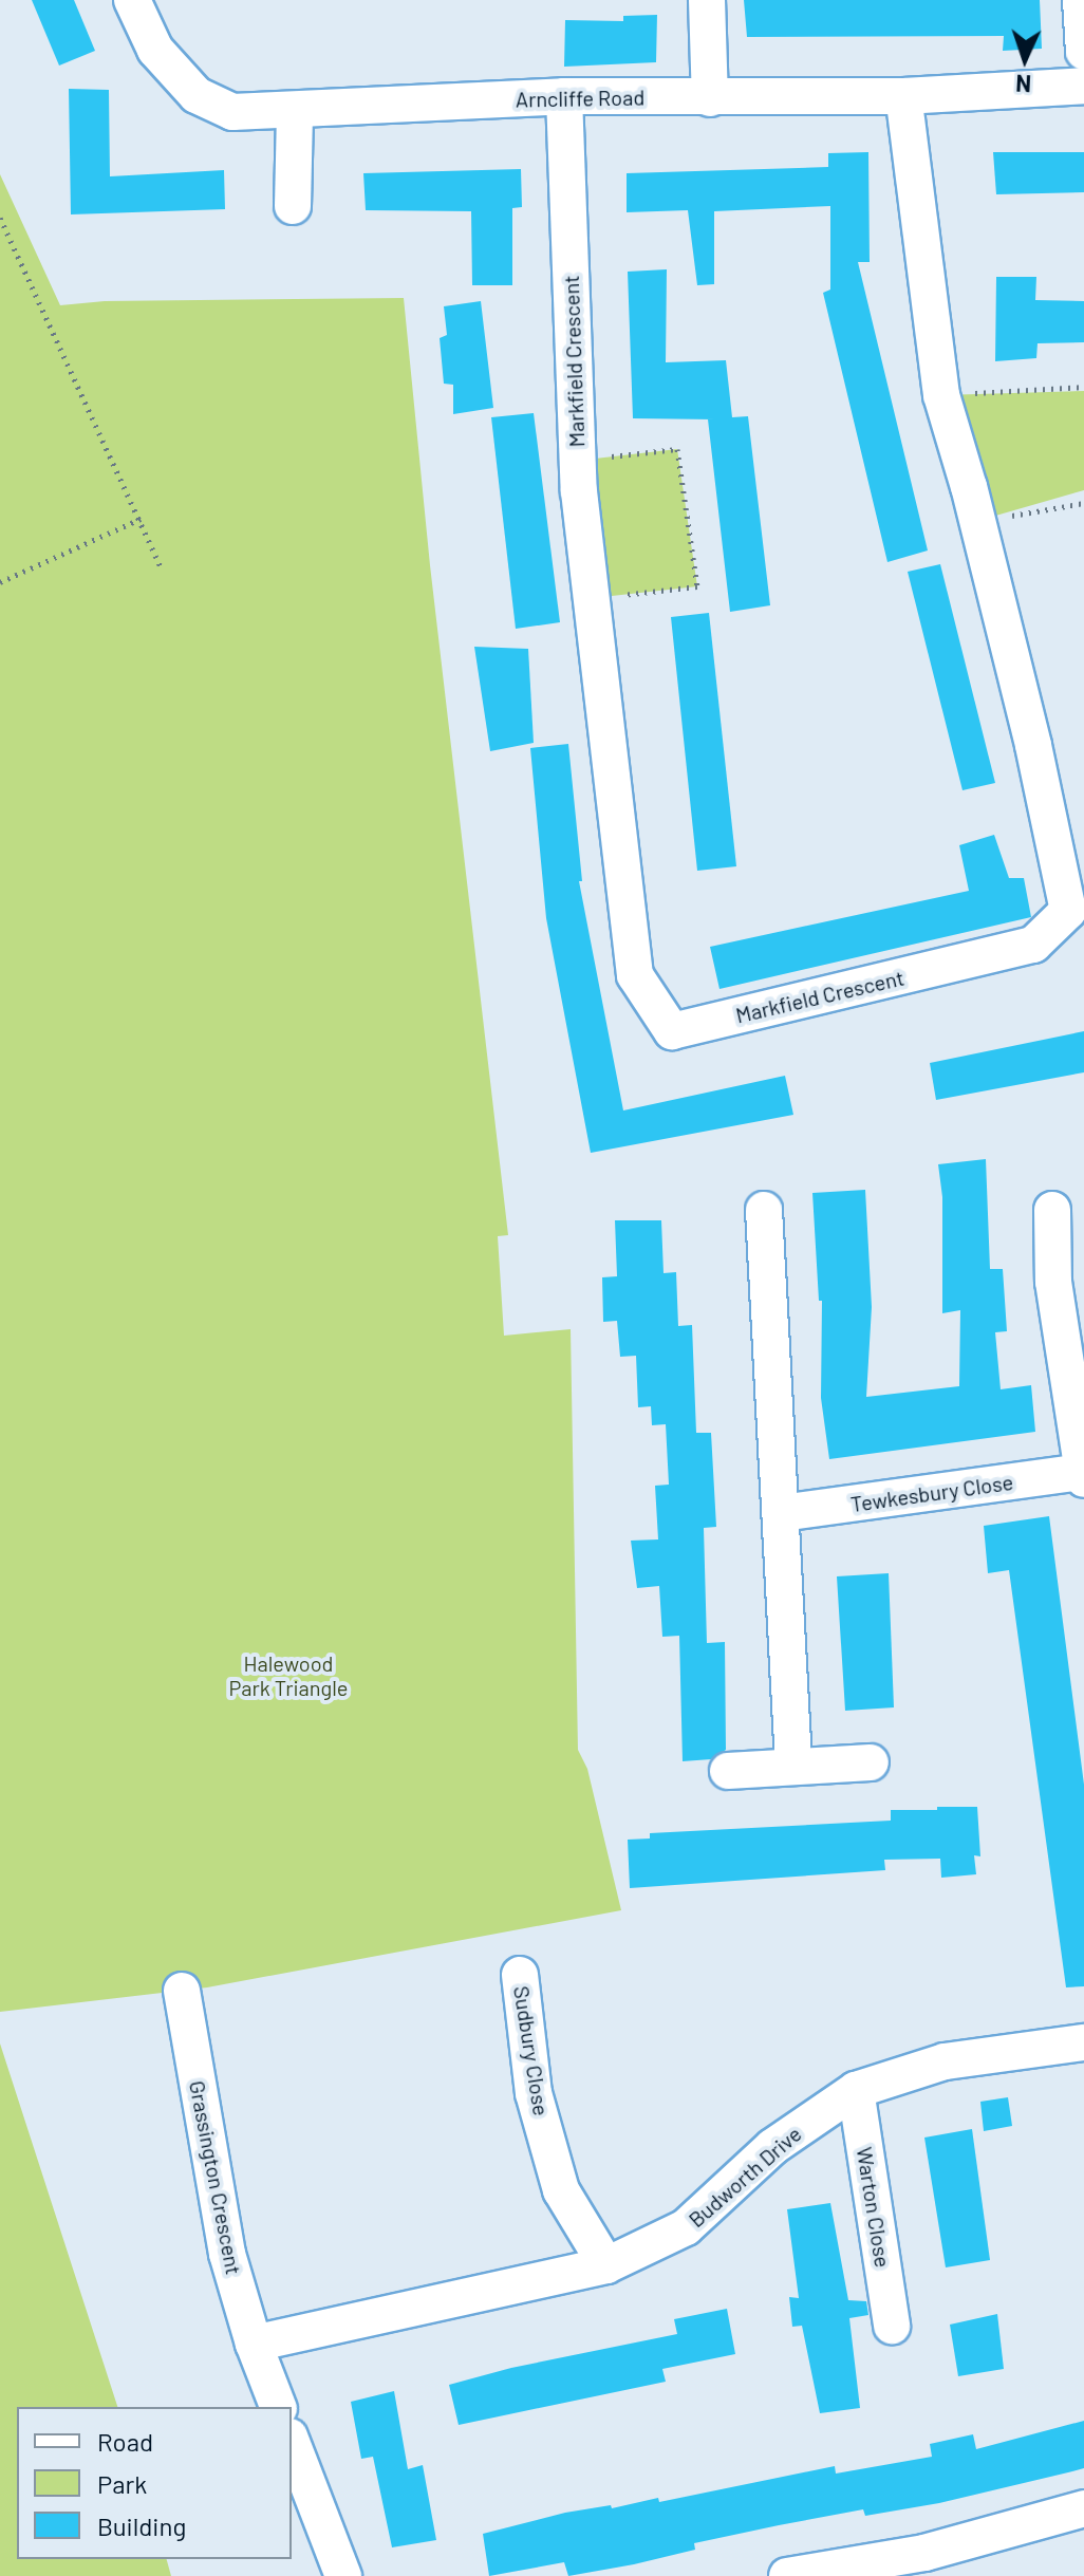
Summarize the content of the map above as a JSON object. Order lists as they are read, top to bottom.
{
  "streets": {
    "street": [
      "Arncliffe Road",
      "Markfield Crescent",
      "Tewkesbury Close",
      "Sudbury Close",
      "Budworth Drive",
      "Grassington Crescent",
      "Warton Close"
    ]
  },
  "crossings": [
    ["Arncliffe Road", "Markfield Crescent"],
    ["Sudbury Close", "Budworth Drive"],
    ["Budworth Drive", "Grassington Crescent"],
    ["Budworth Drive", "Warton Close"]
  ],
  "parks": ["Halewood Park Triangle"],
  "legend": ["Road", "Park", "Building"],
  "north": "bottom"
}
